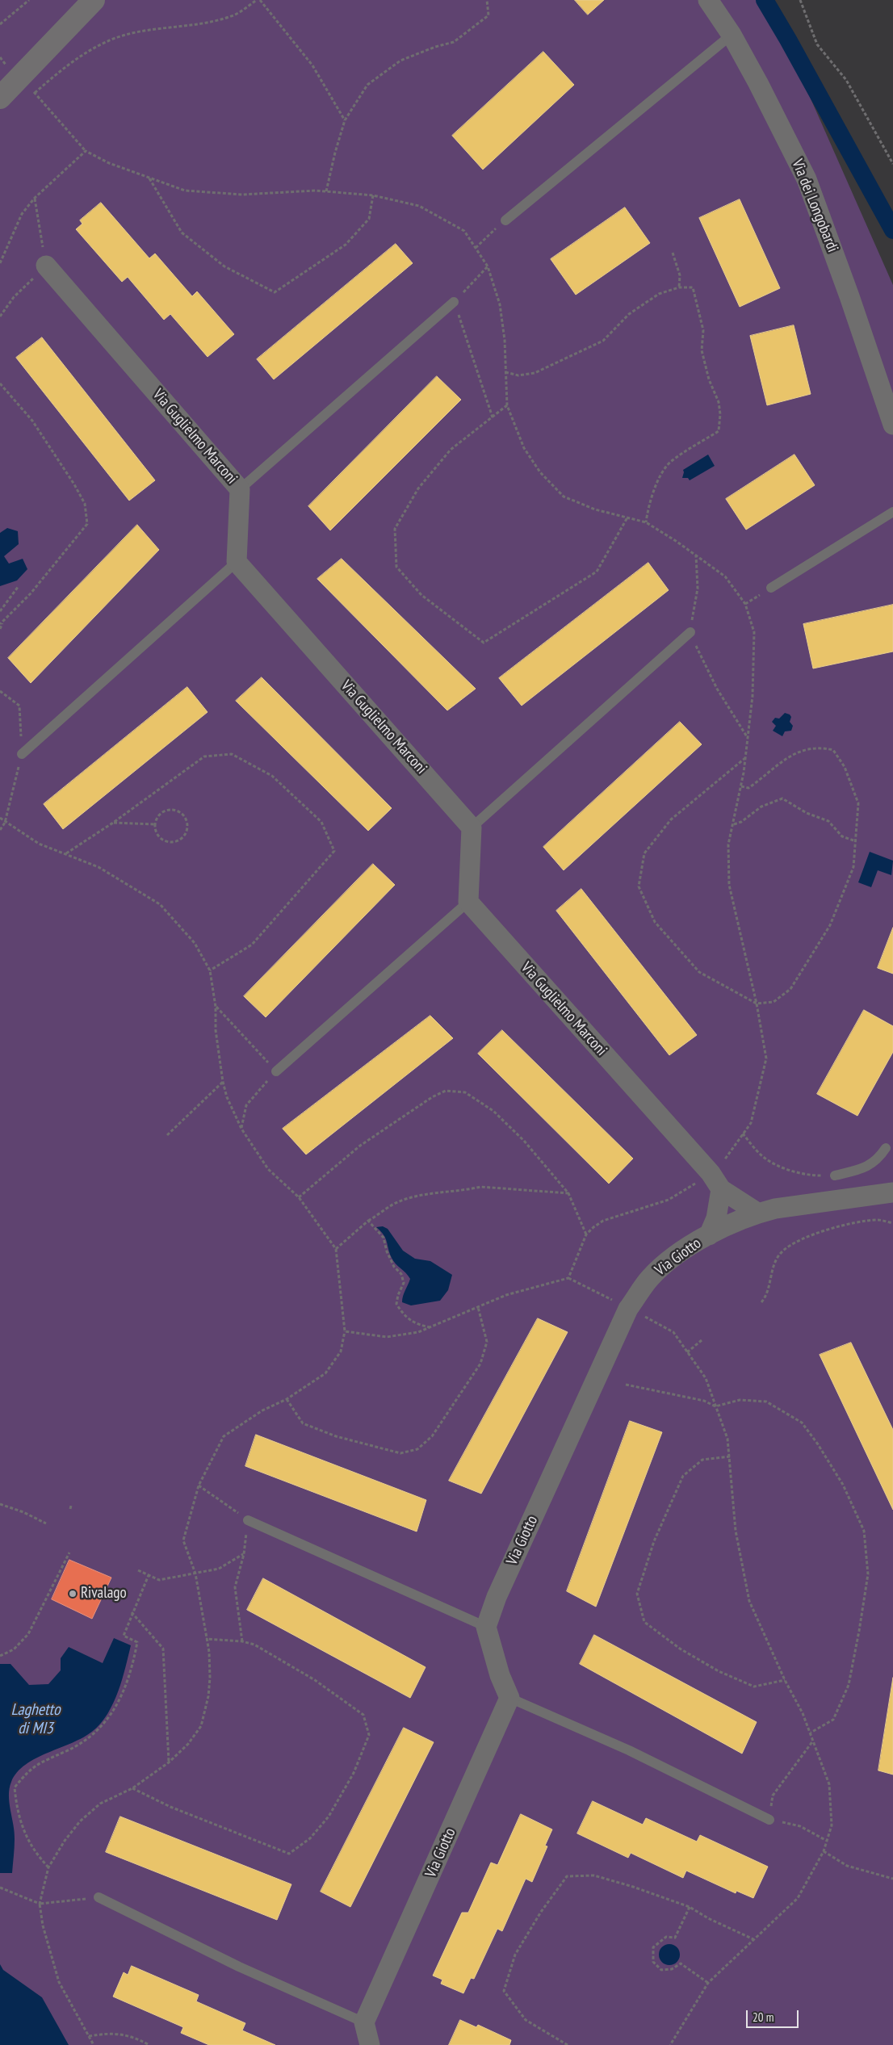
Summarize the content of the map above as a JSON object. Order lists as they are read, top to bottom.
{
  "streets": {
    "street": ["Via dei Longobardi", "Via Guglielmo Marconi", "Via Giotto"]
  },
  "crossings": [
    ["Via Guglielmo Marconi", "Via Giotto"]
  ],
  "water": ["Laghetto di MI3"],
  "places": ["Rivalago"],
  "scale_bar": "20 m"
}
